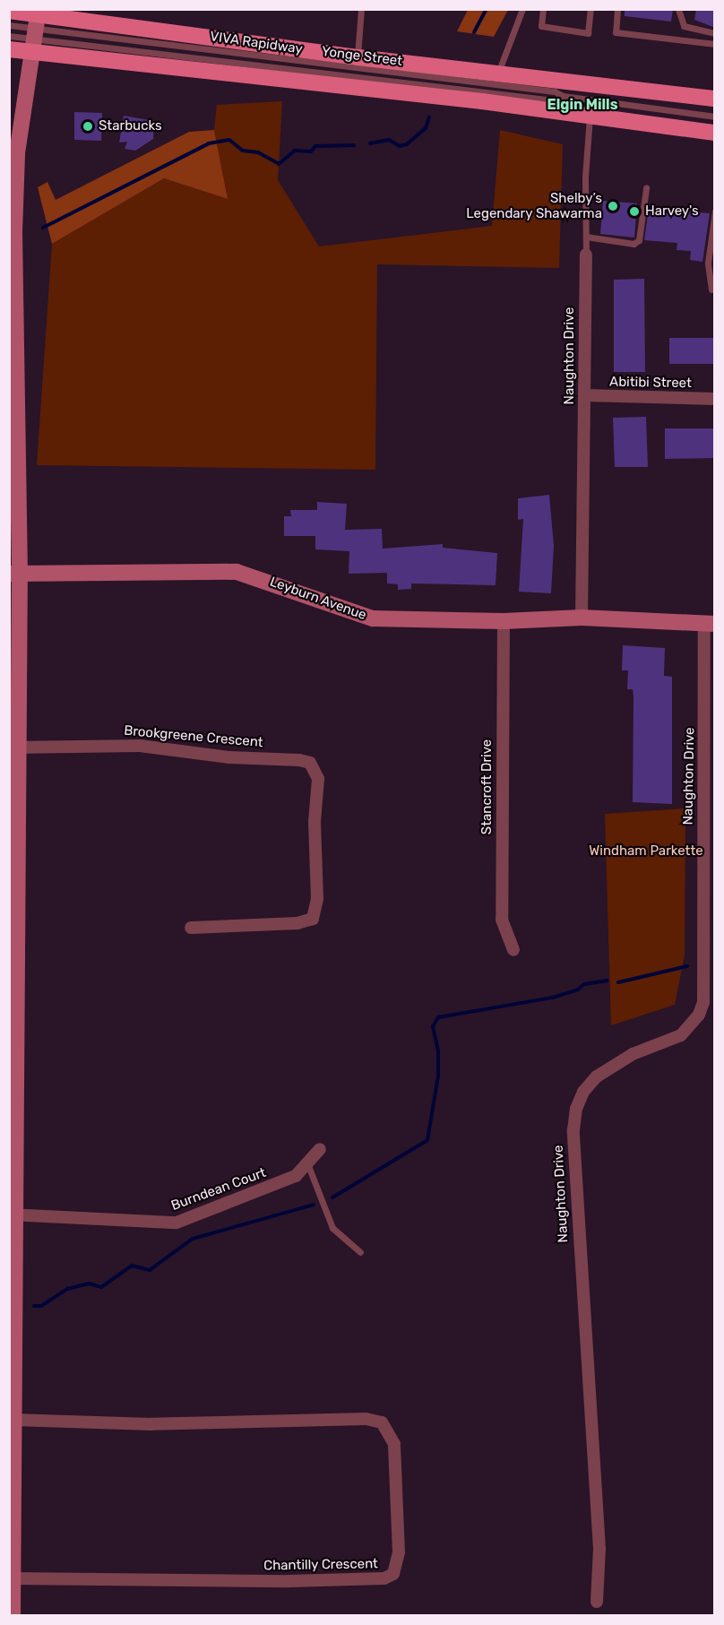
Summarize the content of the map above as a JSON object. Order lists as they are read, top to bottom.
{
  "streets": {
    "main road": ["Yonge Street"],
    "street": [
      "Naughton Drive",
      "Abitibi Street",
      "Leyburn Avenue",
      "Brookgreene Crescent",
      "Stancroft Drive",
      "Burndean Court",
      "Chantilly Crescent"
    ],
    "lane": ["VIVA Rapidway"]
  },
  "crossings": [
    ["VIVA Rapidway", "Yonge Street"],
    ["Naughton Drive", "Abitibi Street"],
    ["Naughton Drive", "Leyburn Avenue"],
    ["Leyburn Avenue", "Stancroft Drive"]
  ],
  "districts": ["Elgin Mills"],
  "parks": ["Windham Parkette"],
  "places": ["Starbucks", "Shelby’s Legendary Shawarma", "Harvey's"]
}
